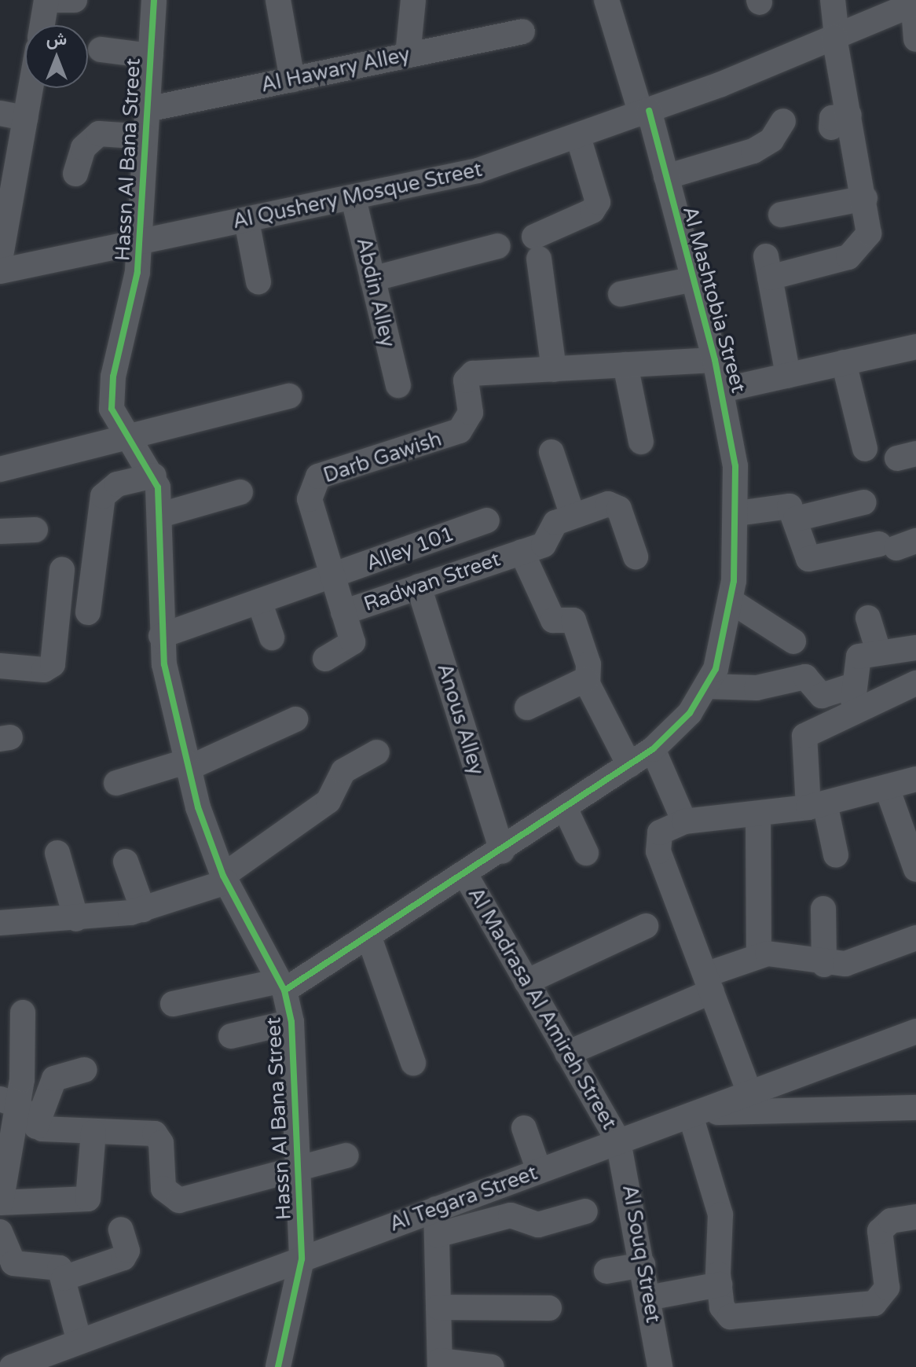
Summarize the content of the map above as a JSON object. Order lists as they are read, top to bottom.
{
  "streets": {
    "street": [
      "Al Hawary Alley",
      "Hassn Al Bana Street",
      "Al Qushery Mosque Street",
      "Abdin Alley",
      "Al Mashtobia Street",
      "Darb Gawish",
      "Alley 101",
      "Radwan Street",
      "Anous Alley",
      "Al Madrasa Al Amireh Street",
      "Al Tegara Street",
      "Al Souq Street"
    ]
  },
  "crossings": [
    ["Al Hawary Alley", "Hassn Al Bana Street"],
    ["Hassn Al Bana Street", "Al Qushery Mosque Street"],
    ["Hassn Al Bana Street", "Al Mashtobia Street"],
    ["Hassn Al Bana Street", "Alley 101"],
    ["Hassn Al Bana Street", "Al Tegara Street"],
    ["Al Qushery Mosque Street", "Abdin Alley"],
    ["Al Qushery Mosque Street", "Al Mashtobia Street"],
    ["Al Mashtobia Street", "Darb Gawish"],
    ["Al Mashtobia Street", "Anous Alley"],
    ["Al Mashtobia Street", "Al Madrasa Al Amireh Street"],
    ["Darb Gawish", "Alley 101"],
    ["Darb Gawish", "Radwan Street"],
    ["Radwan Street", "Anous Alley"],
    ["Al Madrasa Al Amireh Street", "Al Tegara Street"],
    ["Al Madrasa Al Amireh Street", "Al Souq Street"],
    ["Al Tegara Street", "Al Souq Street"]
  ],
  "north": "top"
}
